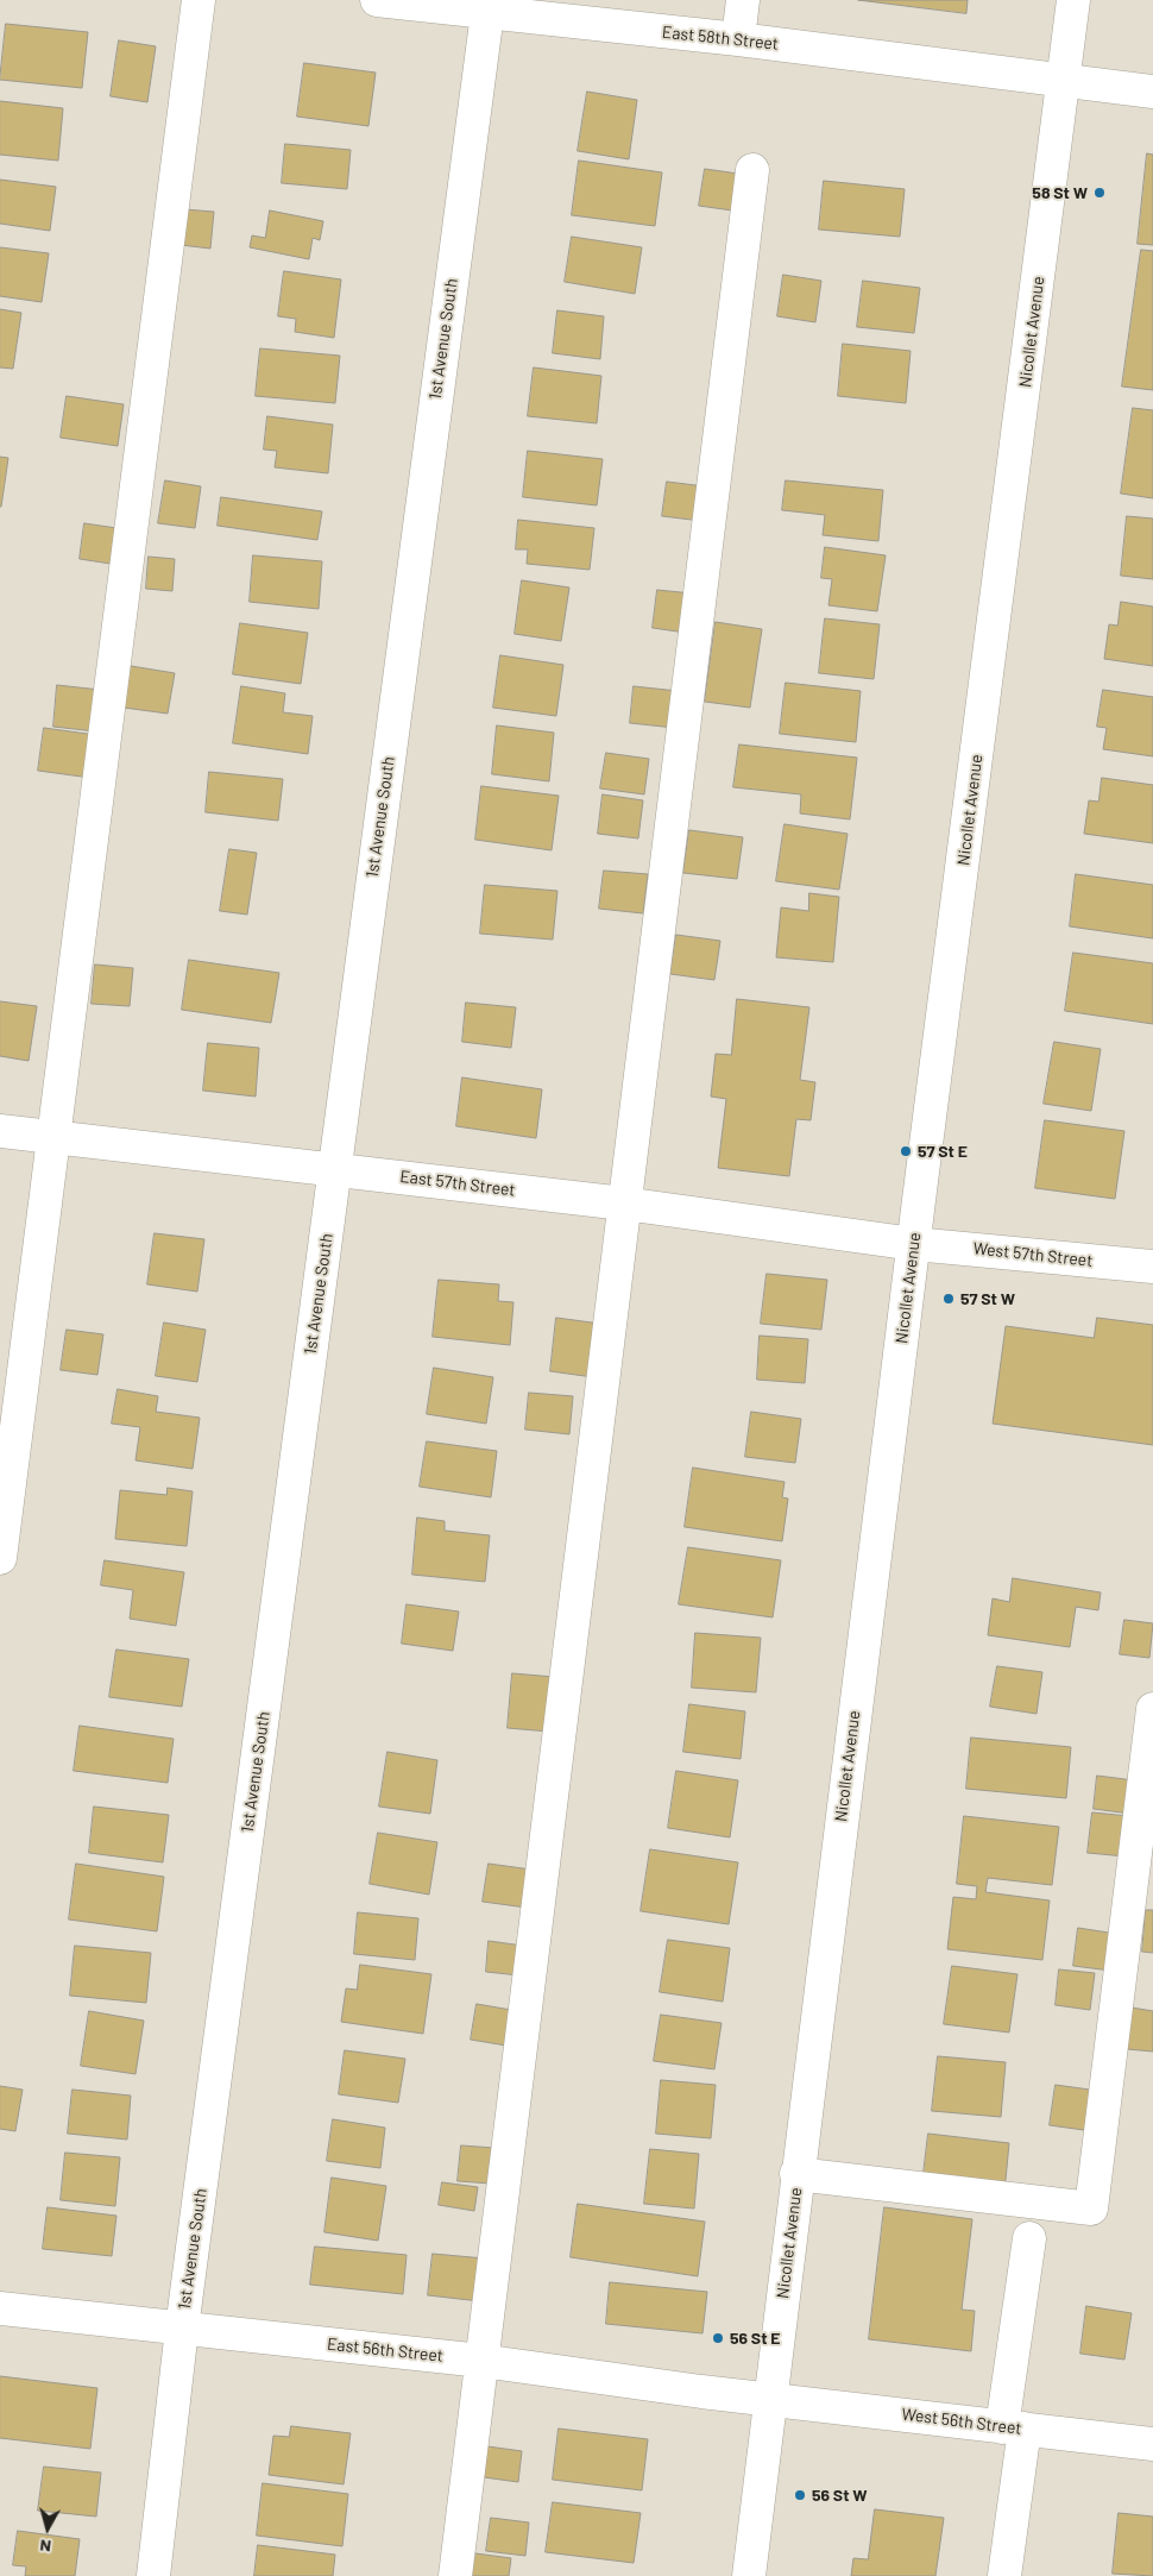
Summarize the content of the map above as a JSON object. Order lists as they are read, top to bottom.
{
  "streets": {
    "street": [
      "East 58th Street",
      "Nicollet Avenue",
      "1st Avenue South",
      "East 57th Street",
      "West 57th Street",
      "East 56th Street",
      "West 56th Street"
    ]
  },
  "crossings": [
    ["East 58th Street", "Nicollet Avenue"],
    ["East 58th Street", "1st Avenue South"],
    ["Nicollet Avenue", "East 57th Street"],
    ["Nicollet Avenue", "West 57th Street"],
    ["Nicollet Avenue", "East 56th Street"],
    ["Nicollet Avenue", "West 56th Street"],
    ["1st Avenue South", "East 57th Street"],
    ["1st Avenue South", "East 56th Street"],
    ["East 57th Street", "West 57th Street"],
    ["East 56th Street", "West 56th Street"]
  ],
  "places": [
    "58 St W",
    "57 St E",
    "57 St W",
    "56 St E",
    "56 St W"
  ],
  "north": "bottom"
}
